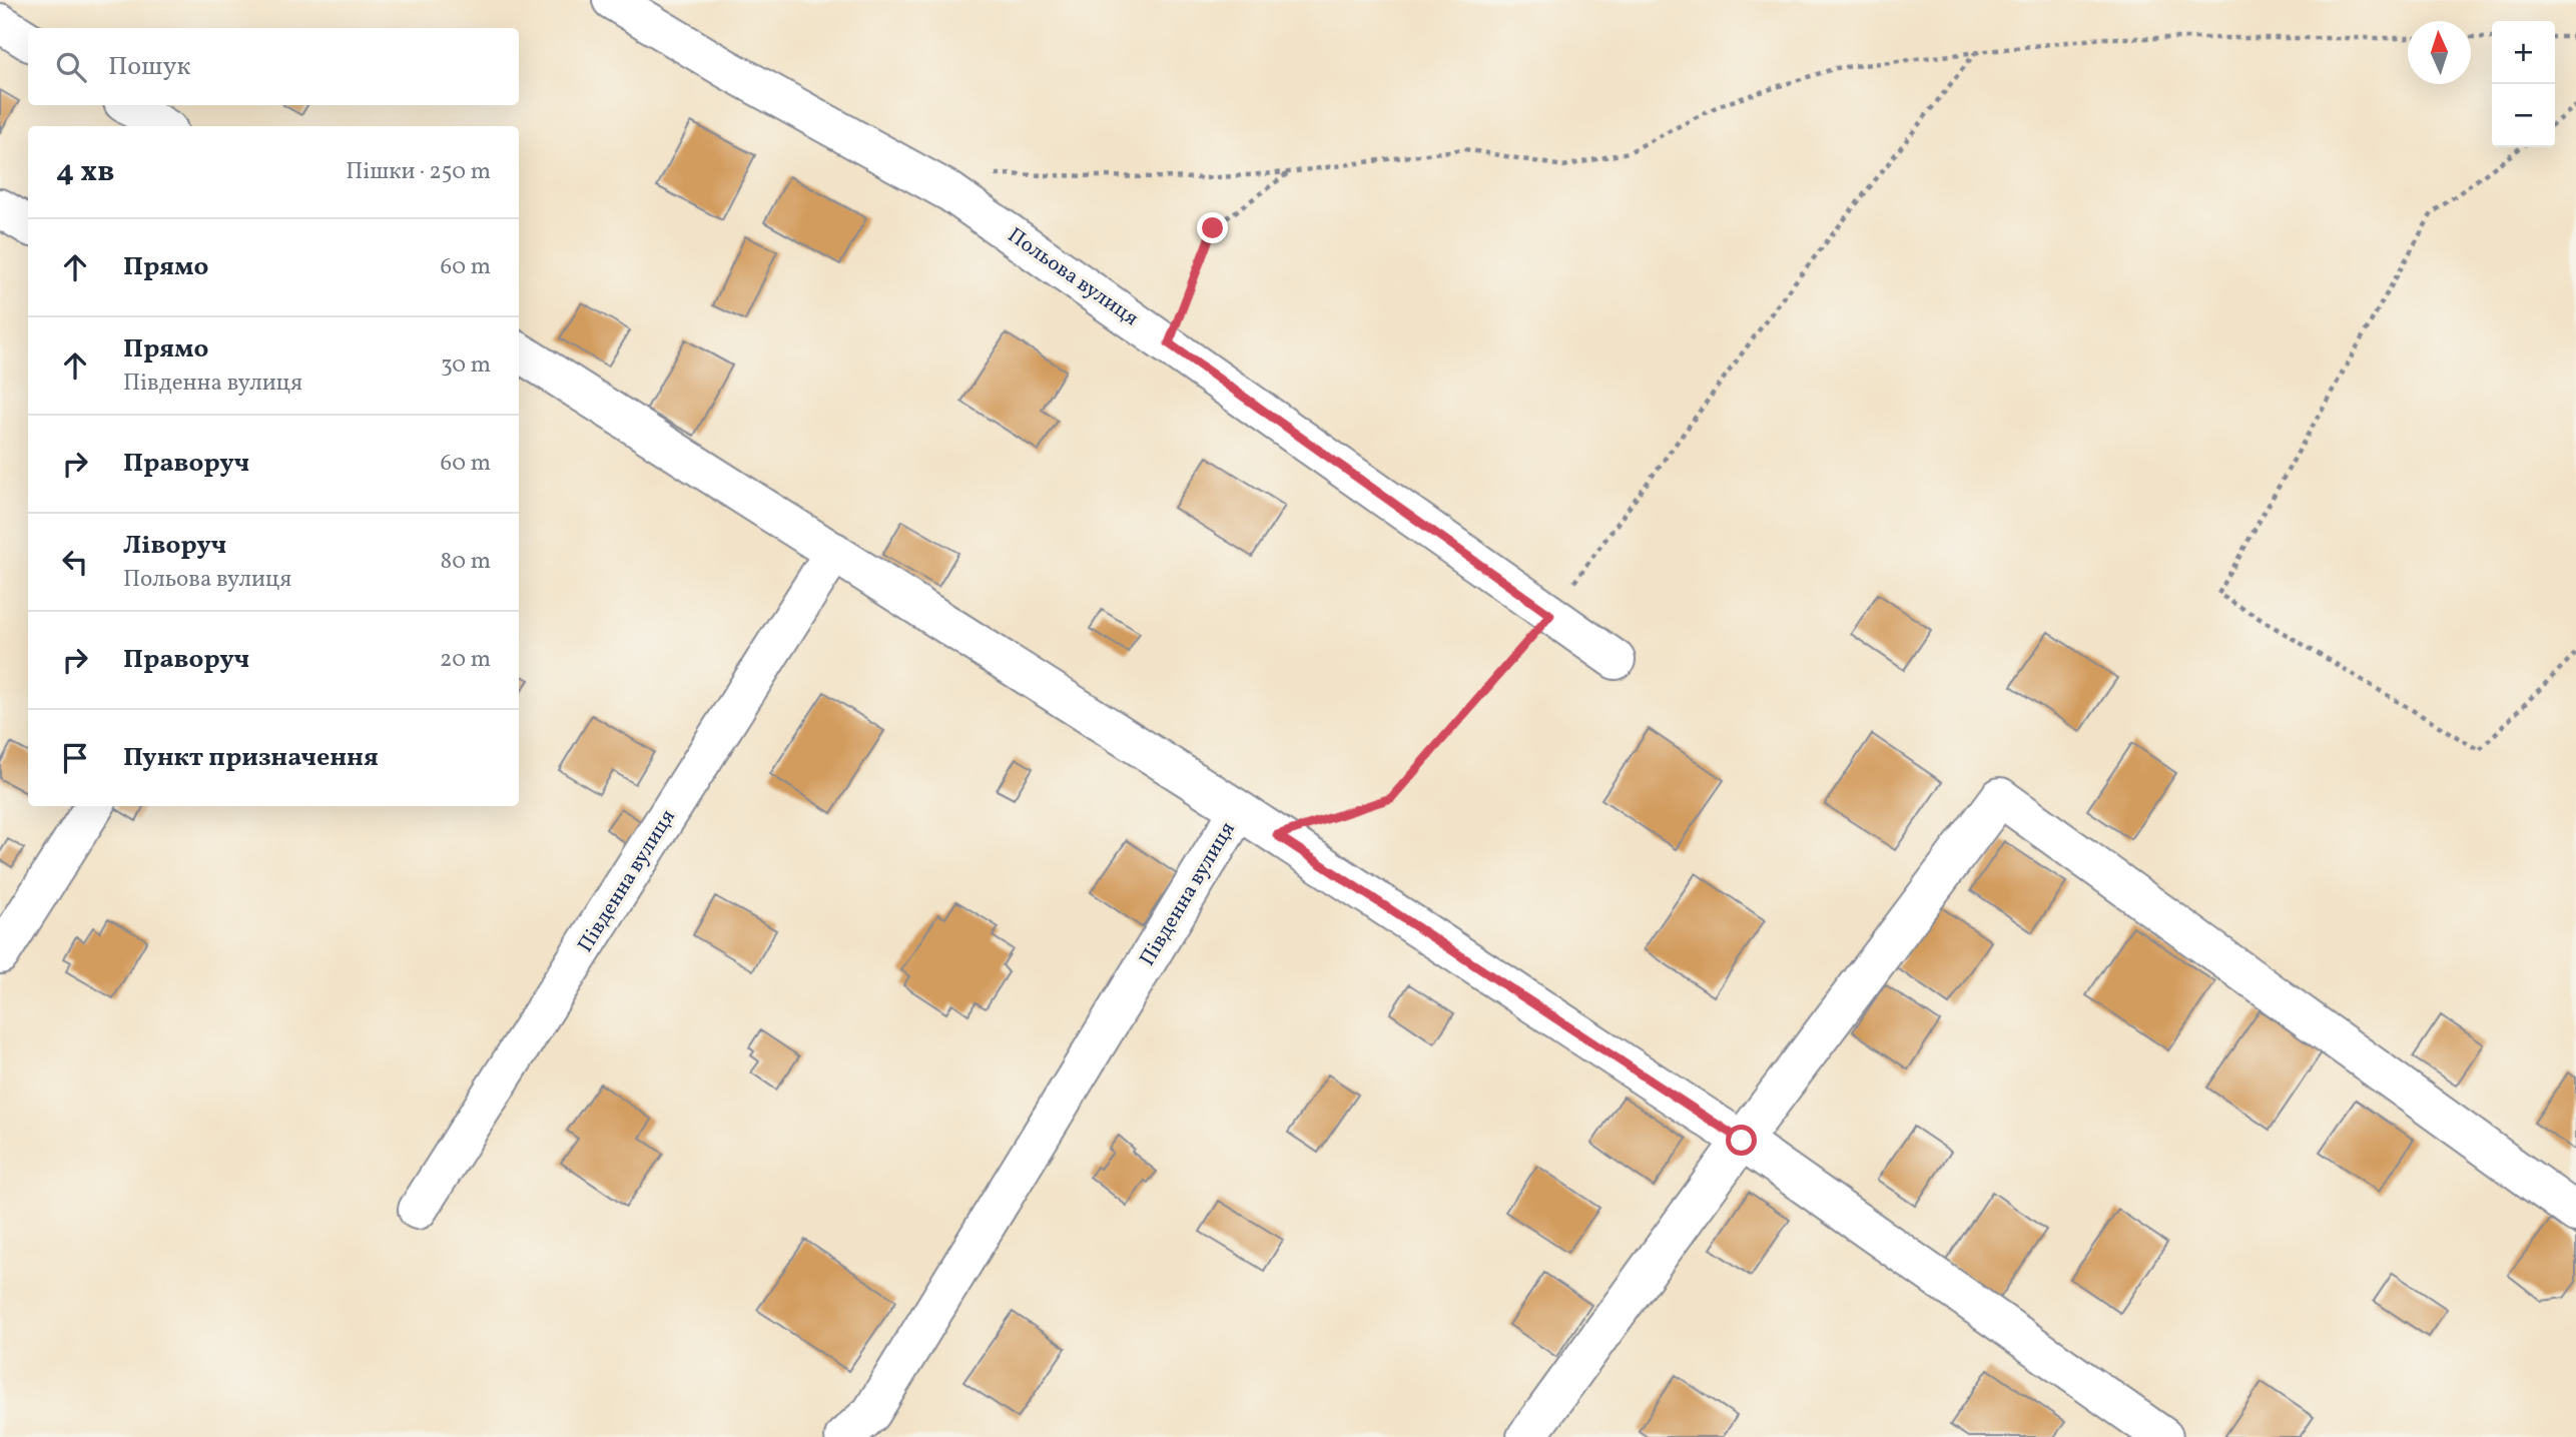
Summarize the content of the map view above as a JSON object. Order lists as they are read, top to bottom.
{
  "streets": {
    "street": ["Польова вулиця", "Південна вулиця"]
  },
  "north": "top",
  "page": {
    "map_buttons": ["+", "−"],
    "search": "Пошук",
    "heading": ["4 хв", "Пішки · 250 m"],
    "list": [
      ["Прямо", "60 m"],
      ["Прямо", "Південна вулиця", "30 m"],
      ["Праворуч", "60 m"],
      ["Ліворуч", "Польова вулиця", "80 m"],
      ["Праворуч", "20 m"],
      "Пункт призначення"
    ]
  }
}
